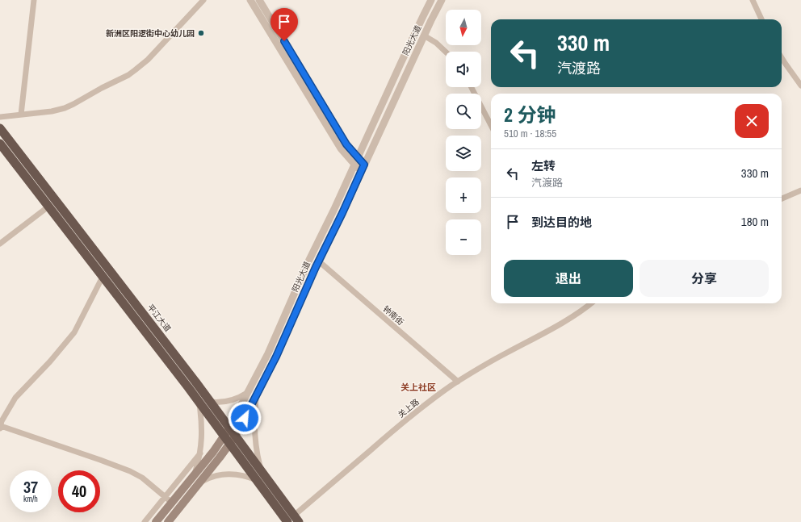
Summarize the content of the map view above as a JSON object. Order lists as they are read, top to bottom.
{
  "streets": {
    "highway": ["平江大道"],
    "main road": ["阳光大道"],
    "street": ["钟南街", "关上路"]
  },
  "crossings": [
    ["阳光大道", "钟南街"],
    ["阳光大道", "平江大道"],
    ["钟南街", "关上路"],
    ["平江大道", "关上路"]
  ],
  "districts": ["关上社区"],
  "places": ["新洲区阳逻街中心幼儿园"],
  "north": "bottom",
  "page": {
    "map_buttons": ["+", "−"],
    "turn": ["330 m", "汽渡路"],
    "heading": ["2 分钟", "510 m · 18:55"],
    "list": [
      {
        "name": "左转",
        "note": "汽渡路",
        "value": "330 m"
      },
      {
        "name": "到达目的地",
        "value": "180 m"
      }
    ],
    "buttons": ["退出", "分享"],
    "speed": "37 km/h",
    "limit": "40"
  }
}
